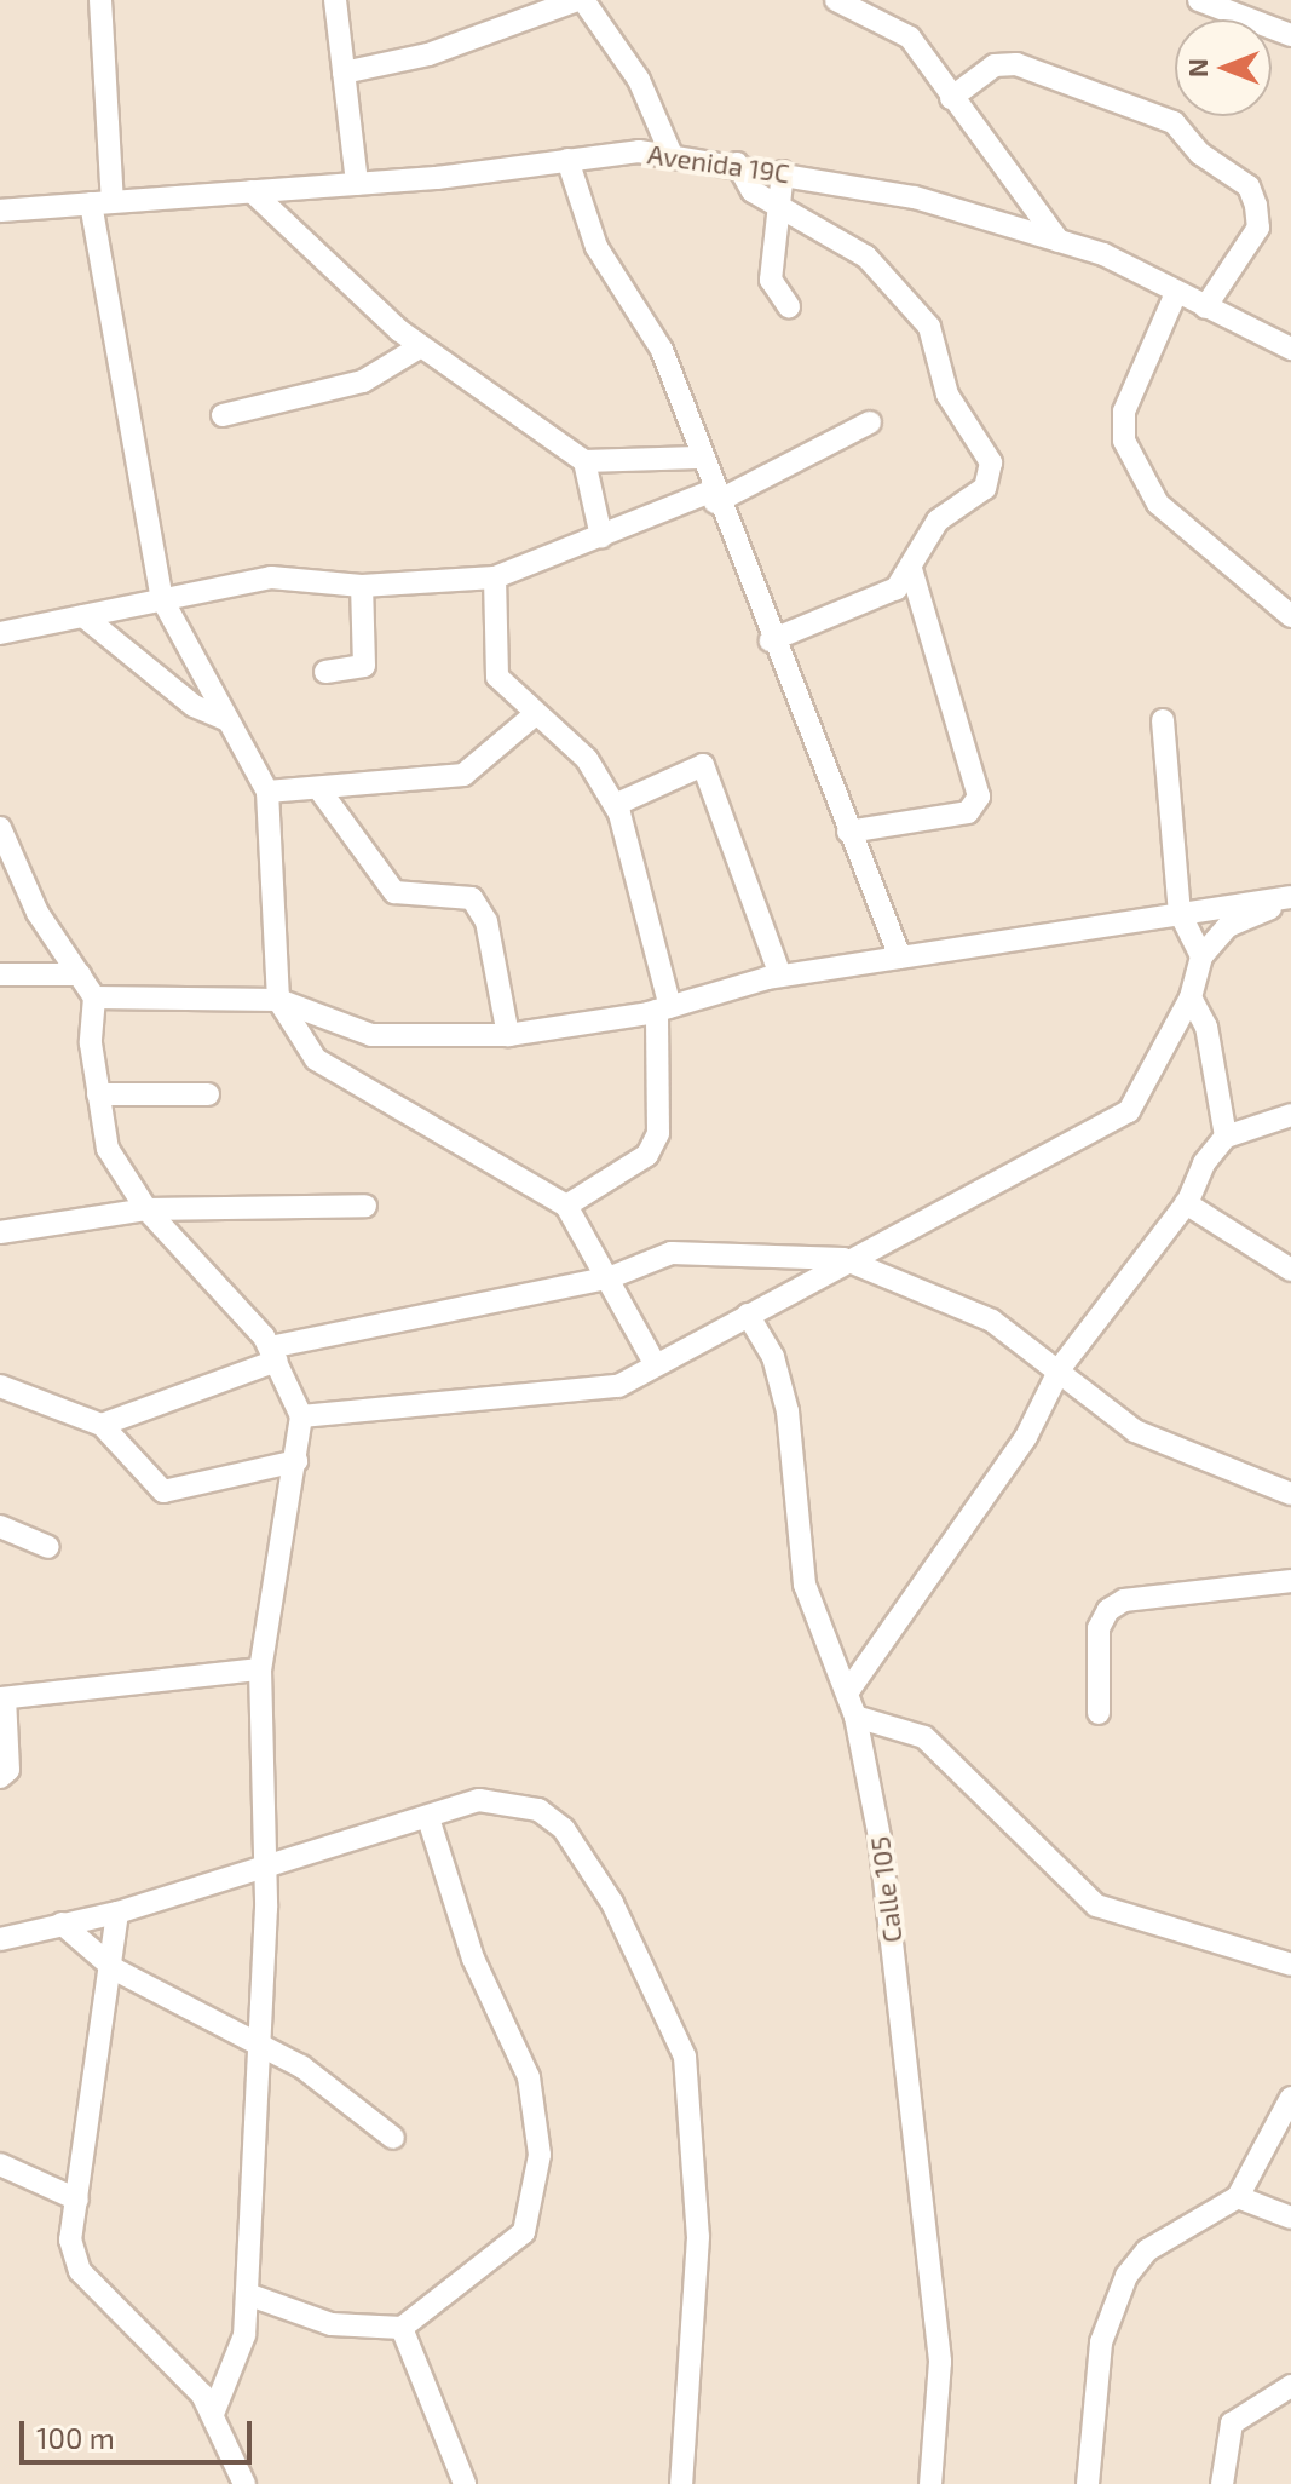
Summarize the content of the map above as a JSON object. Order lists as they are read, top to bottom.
{
  "streets": {
    "street": ["Avenida 19C", "Calle 105"]
  },
  "scale_bar": "100 m",
  "north": "left"
}
